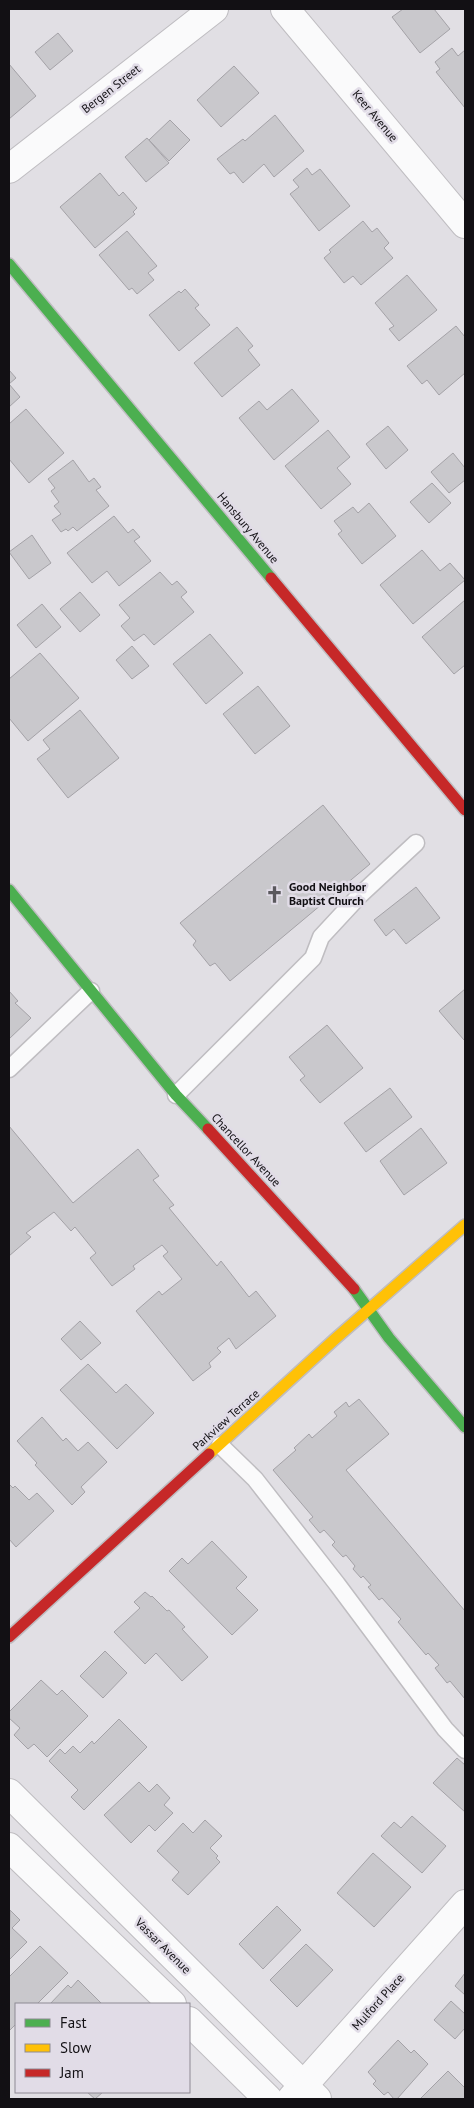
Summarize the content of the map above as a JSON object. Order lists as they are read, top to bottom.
{
  "streets": {
    "street": [
      "Bergen Street",
      "Keer Avenue",
      "Hansbury Avenue",
      "Chancellor Avenue",
      "Parkview Terrace",
      "Vassar Avenue",
      "Mulford Place"
    ]
  },
  "crossings": [
    ["Chancellor Avenue", "Parkview Terrace"],
    ["Vassar Avenue", "Mulford Place"]
  ],
  "places": {
    "church": ["Good Neighbor Baptist Church"]
  },
  "legend": ["Fast", "Slow", "Jam"]
}
